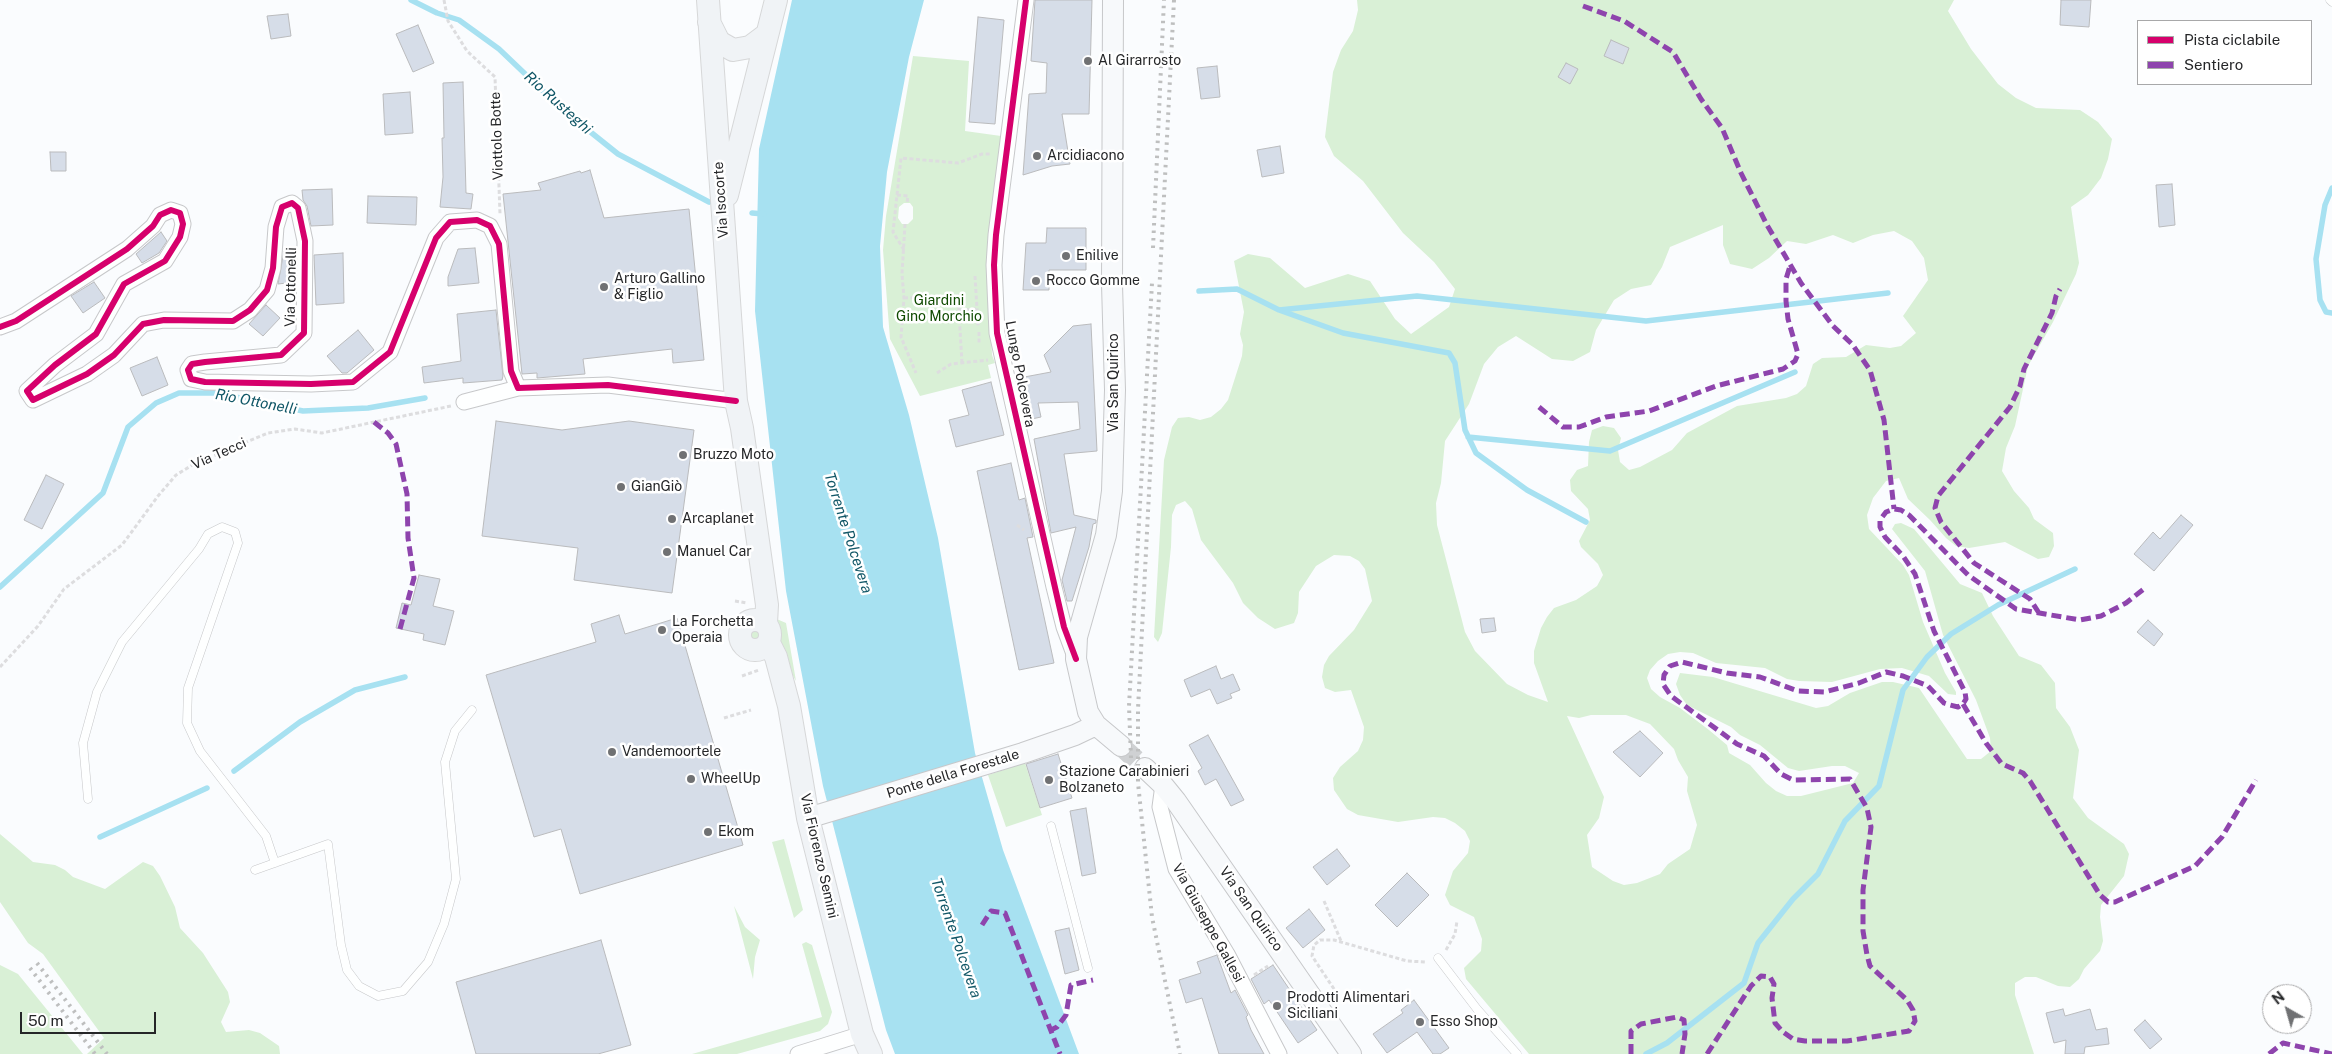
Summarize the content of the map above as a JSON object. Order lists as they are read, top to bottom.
{
  "streets": {
    "main road": [
      "Via Isocorte",
      "Via San Quirico",
      "Ponte della Forestale",
      "Via Fiorenzo Semini"
    ],
    "street": ["Via Ottonelli", "Lungo Polcevera", "Via Giuseppe Gallesi"],
    "path": ["Viottolo Botte", "Via Tecci"]
  },
  "crossings": [
    ["Viottolo Botte", "Via Ottonelli"],
    ["Via Isocorte", "Via Fiorenzo Semini"],
    ["Lungo Polcevera", "Via San Quirico"],
    ["Via San Quirico", "Ponte della Forestale"],
    ["Via San Quirico", "Via Giuseppe Gallesi"],
    ["Ponte della Forestale", "Via Fiorenzo Semini"]
  ],
  "water": ["Rio Rusteghi", "Rio Ottonelli", "Torrente Polcevera"],
  "parks": ["Giardini Gino Morchio"],
  "places": [
    "Al Girarrosto",
    "Arcidiacono",
    "Enilive",
    "Rocco Gomme",
    "Arturo Gallino & Figlio",
    "Bruzzo Moto",
    "GianGiò",
    "Arcaplanet",
    "Manuel Car",
    "La Forchetta Operaia",
    "Vandemoortele",
    "WheelUp",
    "Stazione Carabinieri Bolzaneto",
    "Ekom",
    "Prodotti Alimentari Siciliani",
    "Esso Shop"
  ],
  "legend": ["Pista ciclabile", "Sentiero"],
  "scale_bar": "50 m",
  "north": "top left"
}
